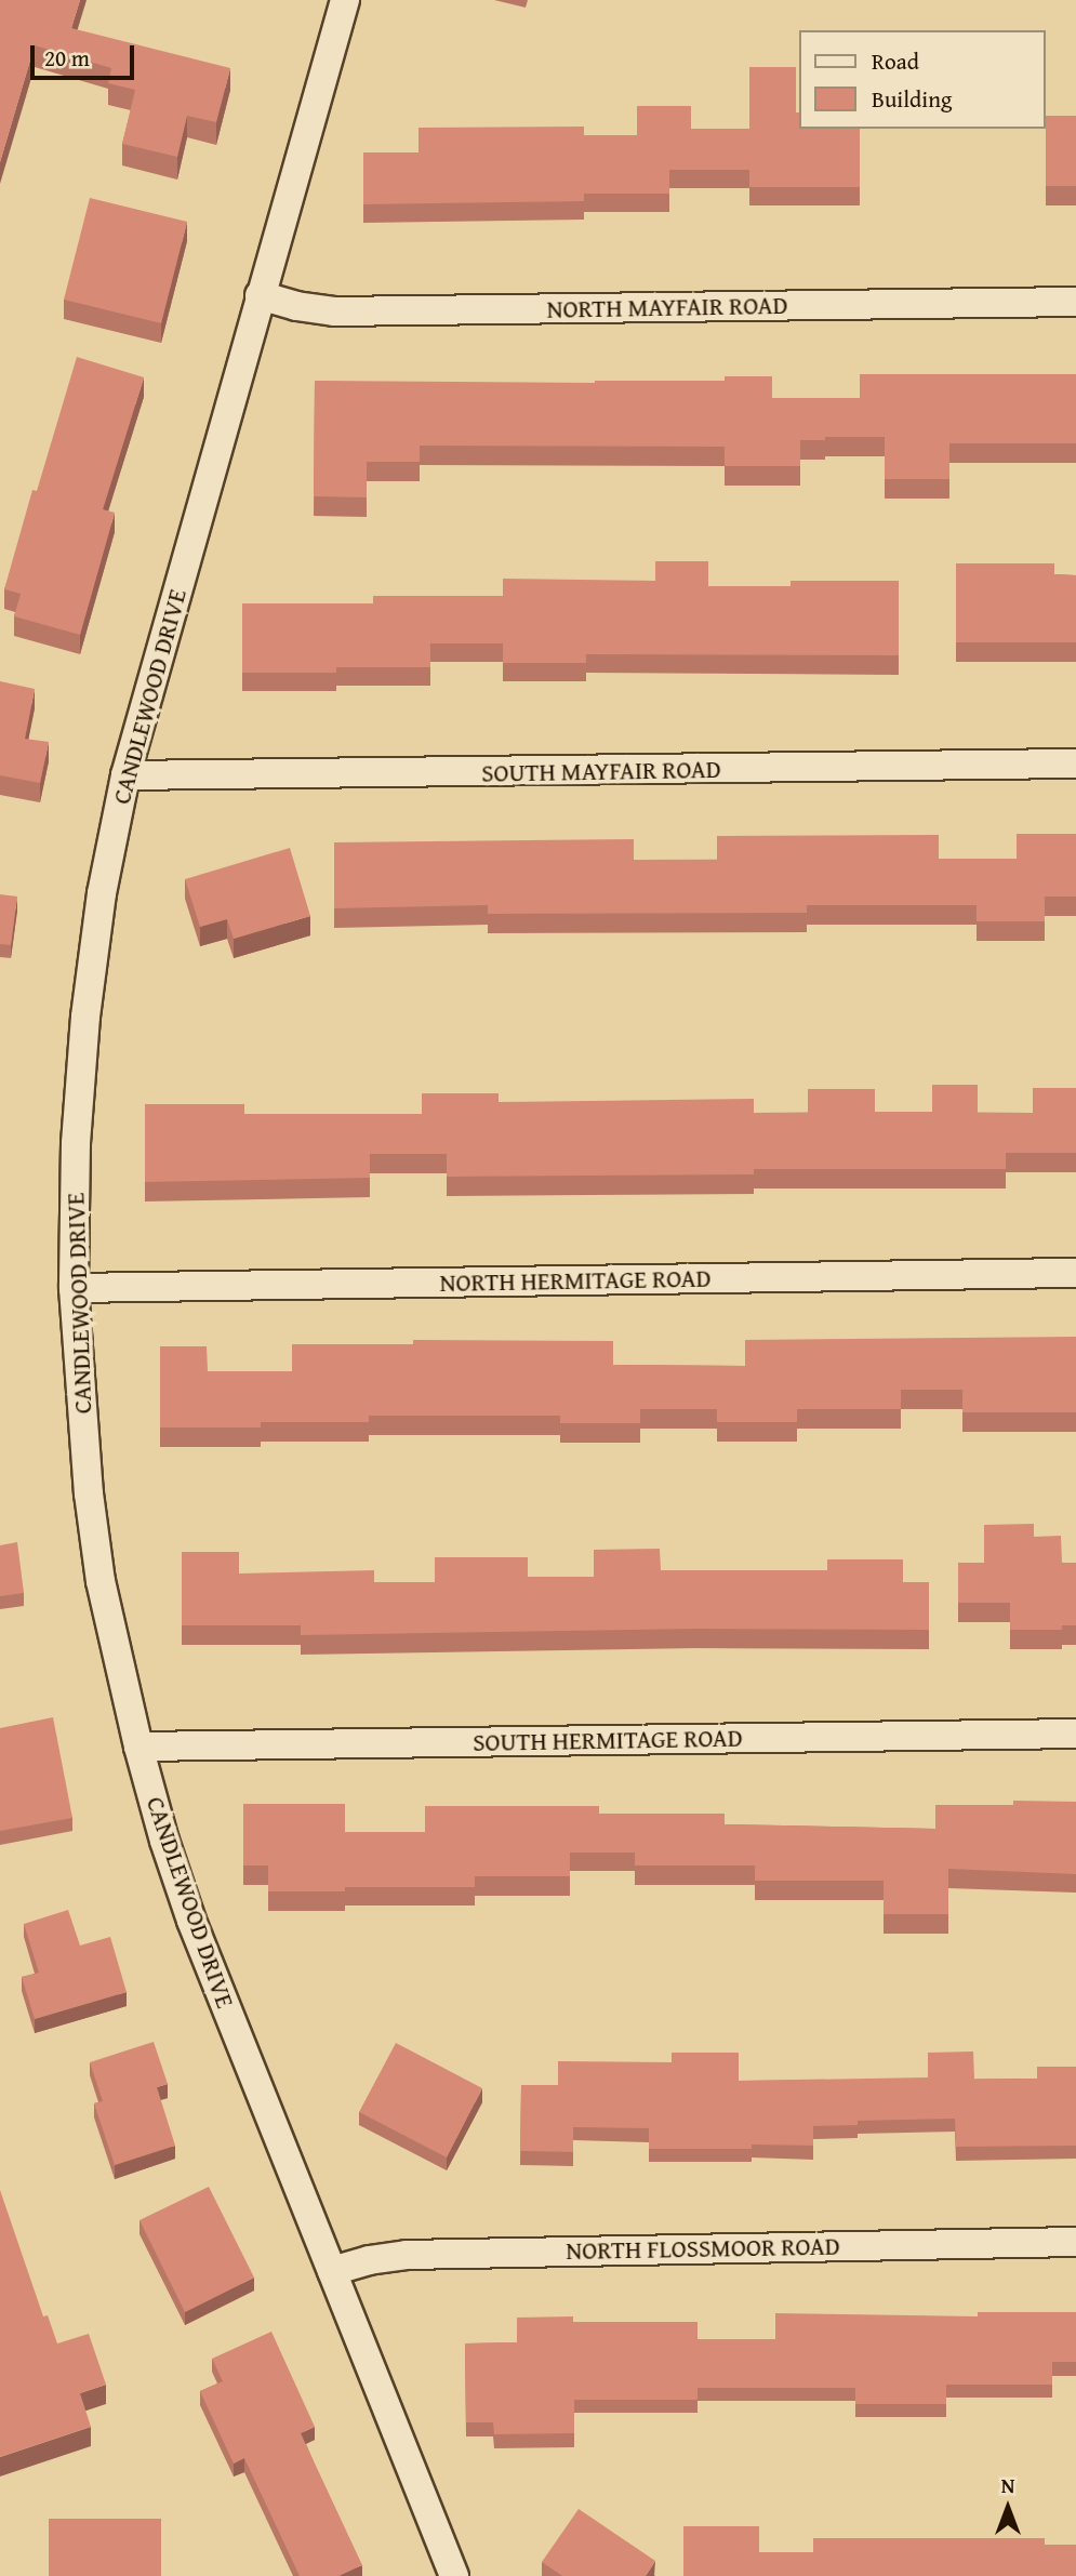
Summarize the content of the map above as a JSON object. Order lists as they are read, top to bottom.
{
  "streets": {
    "street": [
      "NORTH MAYFAIR ROAD",
      "CANDLEWOOD DRIVE",
      "SOUTH MAYFAIR ROAD",
      "NORTH HERMITAGE ROAD",
      "SOUTH HERMITAGE ROAD",
      "NORTH FLOSSMOOR ROAD"
    ]
  },
  "crossings": [
    ["NORTH MAYFAIR ROAD", "CANDLEWOOD DRIVE"],
    ["CANDLEWOOD DRIVE", "SOUTH MAYFAIR ROAD"],
    ["CANDLEWOOD DRIVE", "NORTH HERMITAGE ROAD"],
    ["CANDLEWOOD DRIVE", "SOUTH HERMITAGE ROAD"],
    ["CANDLEWOOD DRIVE", "NORTH FLOSSMOOR ROAD"]
  ],
  "legend": ["Road", "Building"],
  "scale_bar": "20 m",
  "north": "top"
}
